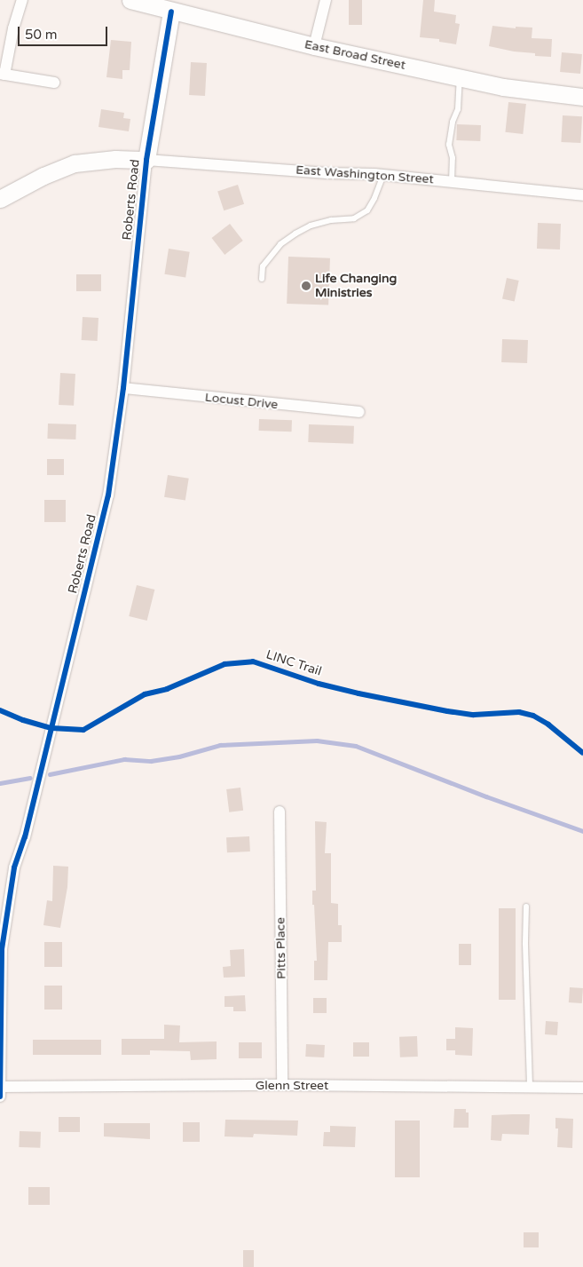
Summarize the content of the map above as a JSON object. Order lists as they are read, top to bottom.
{
  "streets": {
    "street": [
      "East Broad Street",
      "East Washington Street",
      "Roberts Road",
      "Locust Drive",
      "Pitts Place",
      "Glenn Street"
    ],
    "cycle path": ["LINC Trail"]
  },
  "crossings": [
    ["East Broad Street", "Roberts Road"],
    ["East Washington Street", "Roberts Road"],
    ["Roberts Road", "Locust Drive"],
    ["Roberts Road", "Glenn Street"],
    ["Pitts Place", "Glenn Street"]
  ],
  "places": ["Life Changing Ministries"],
  "scale_bar": "50 m"
}
